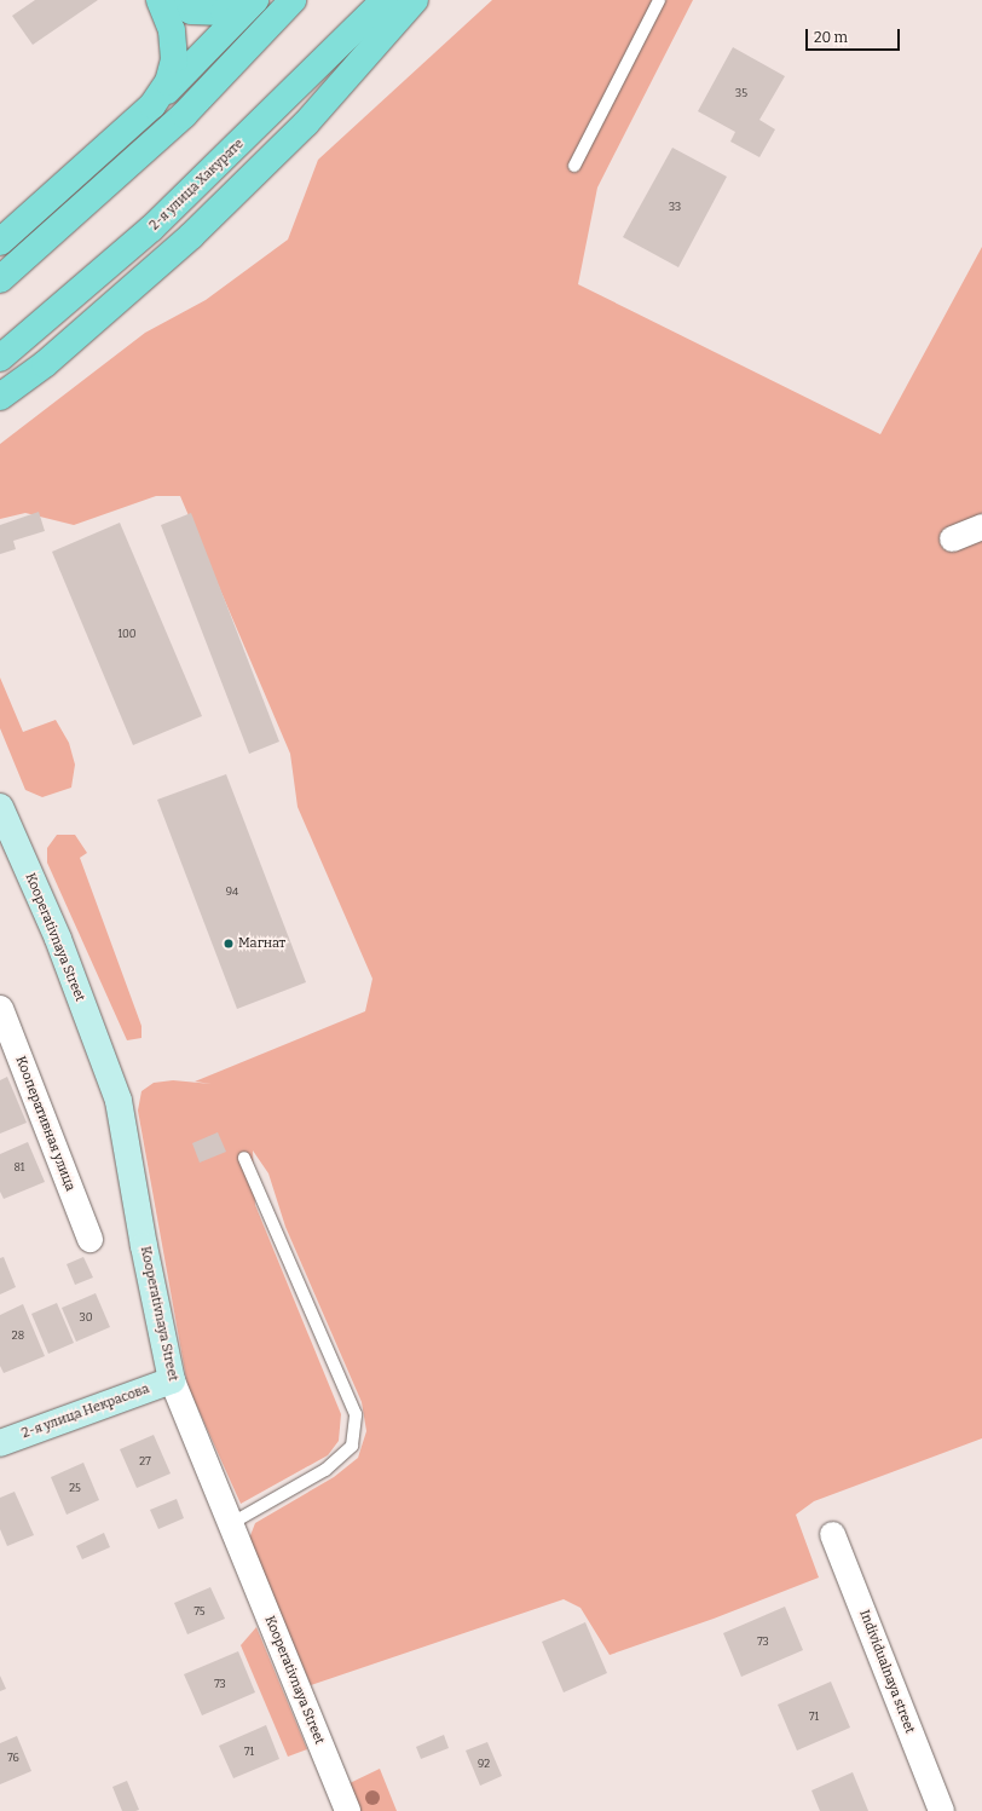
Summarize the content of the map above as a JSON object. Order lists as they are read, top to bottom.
{
  "streets": {
    "main road": ["2-я улица Хакурате", "Kooperativnaya Street", "2-я улица Некрасова"],
    "street": ["Кооперативная улица", "Individualnaya street"]
  },
  "crossings": [
    ["Kooperativnaya Street", "2-я улица Некрасова"]
  ],
  "places": ["Магнат"],
  "house_numbers": [
    "35",
    "33",
    "100",
    "94",
    "81",
    "30",
    "28",
    "27",
    "25",
    "75",
    "73",
    "73",
    "71",
    "71",
    "76",
    "92"
  ],
  "scale_bar": "20 m"
}
